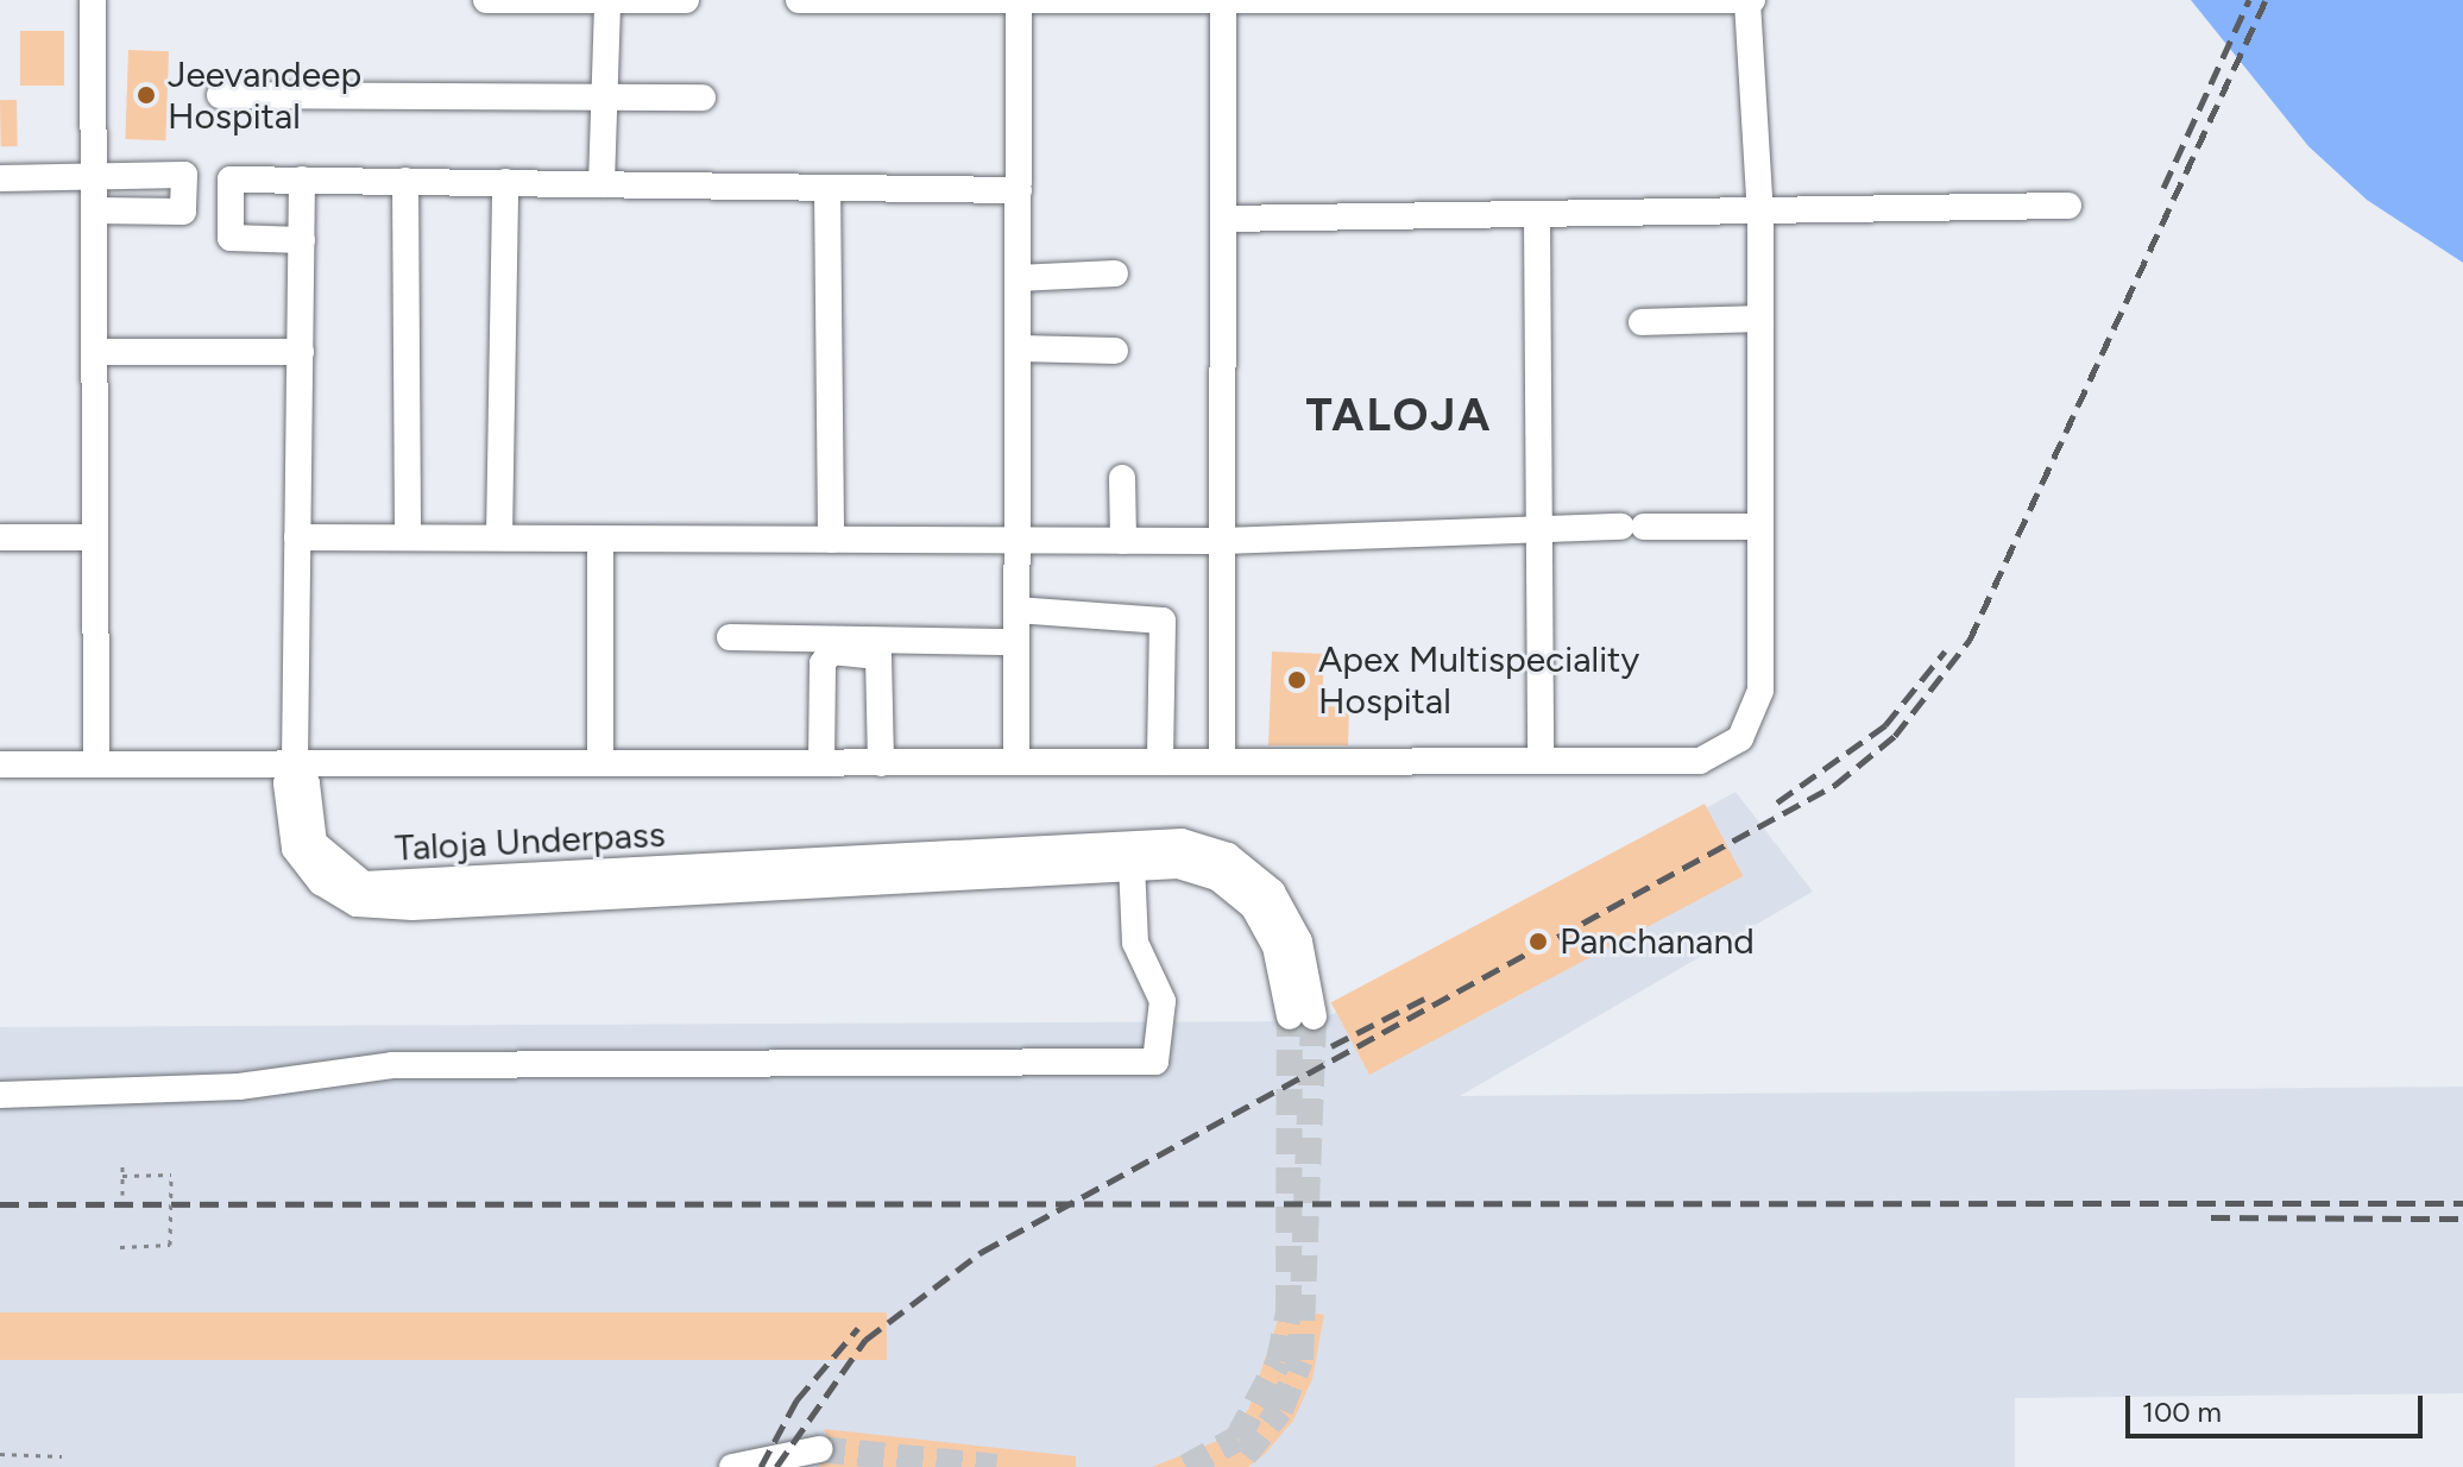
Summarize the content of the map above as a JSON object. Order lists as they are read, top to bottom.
{
  "streets": {
    "street": ["Taloja Underpass"]
  },
  "districts": ["TALOJA"],
  "places": ["Jeevandeep Hospital", "Apex Multispeciality Hospital", "Panchanand"],
  "scale_bar": "100 m"
}
